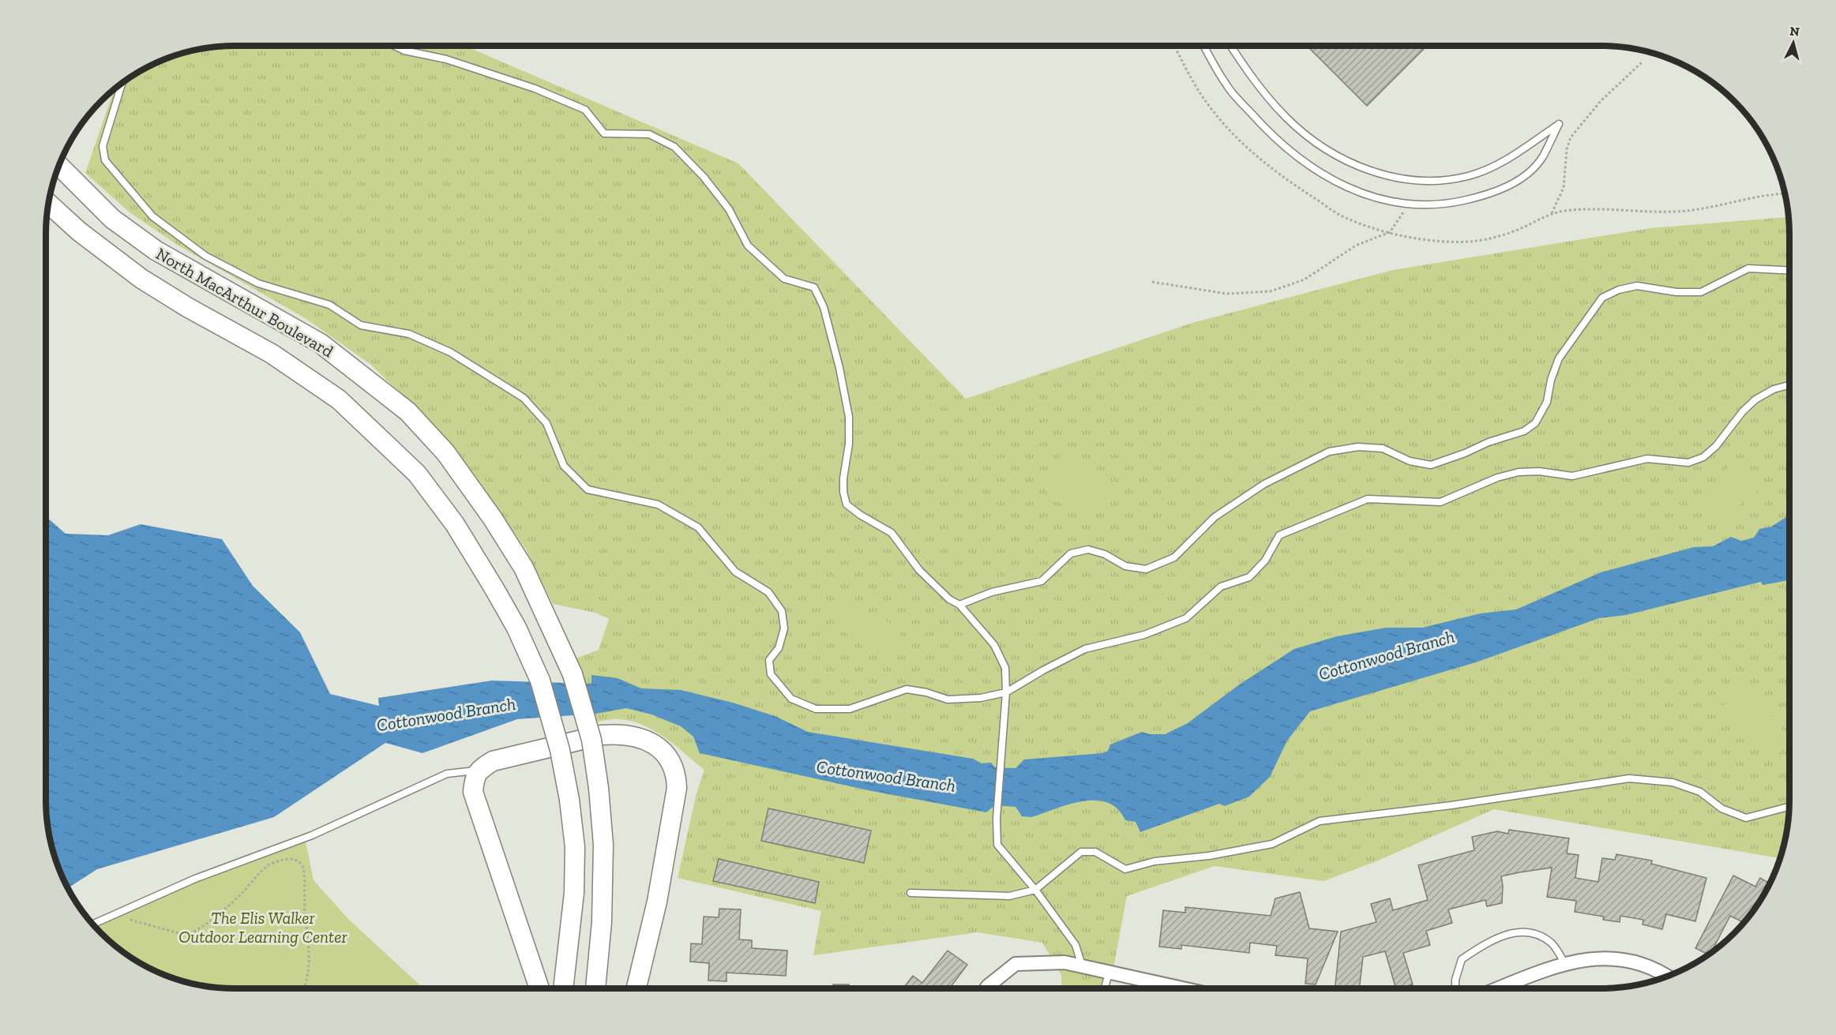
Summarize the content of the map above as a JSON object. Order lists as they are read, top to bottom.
{
  "streets": {
    "main road": ["North MacArthur Boulevard"]
  },
  "water": ["Cottonwood Branch"],
  "parks": ["The Elis Walker Outdoor Learning Center"],
  "north": "top"
}
